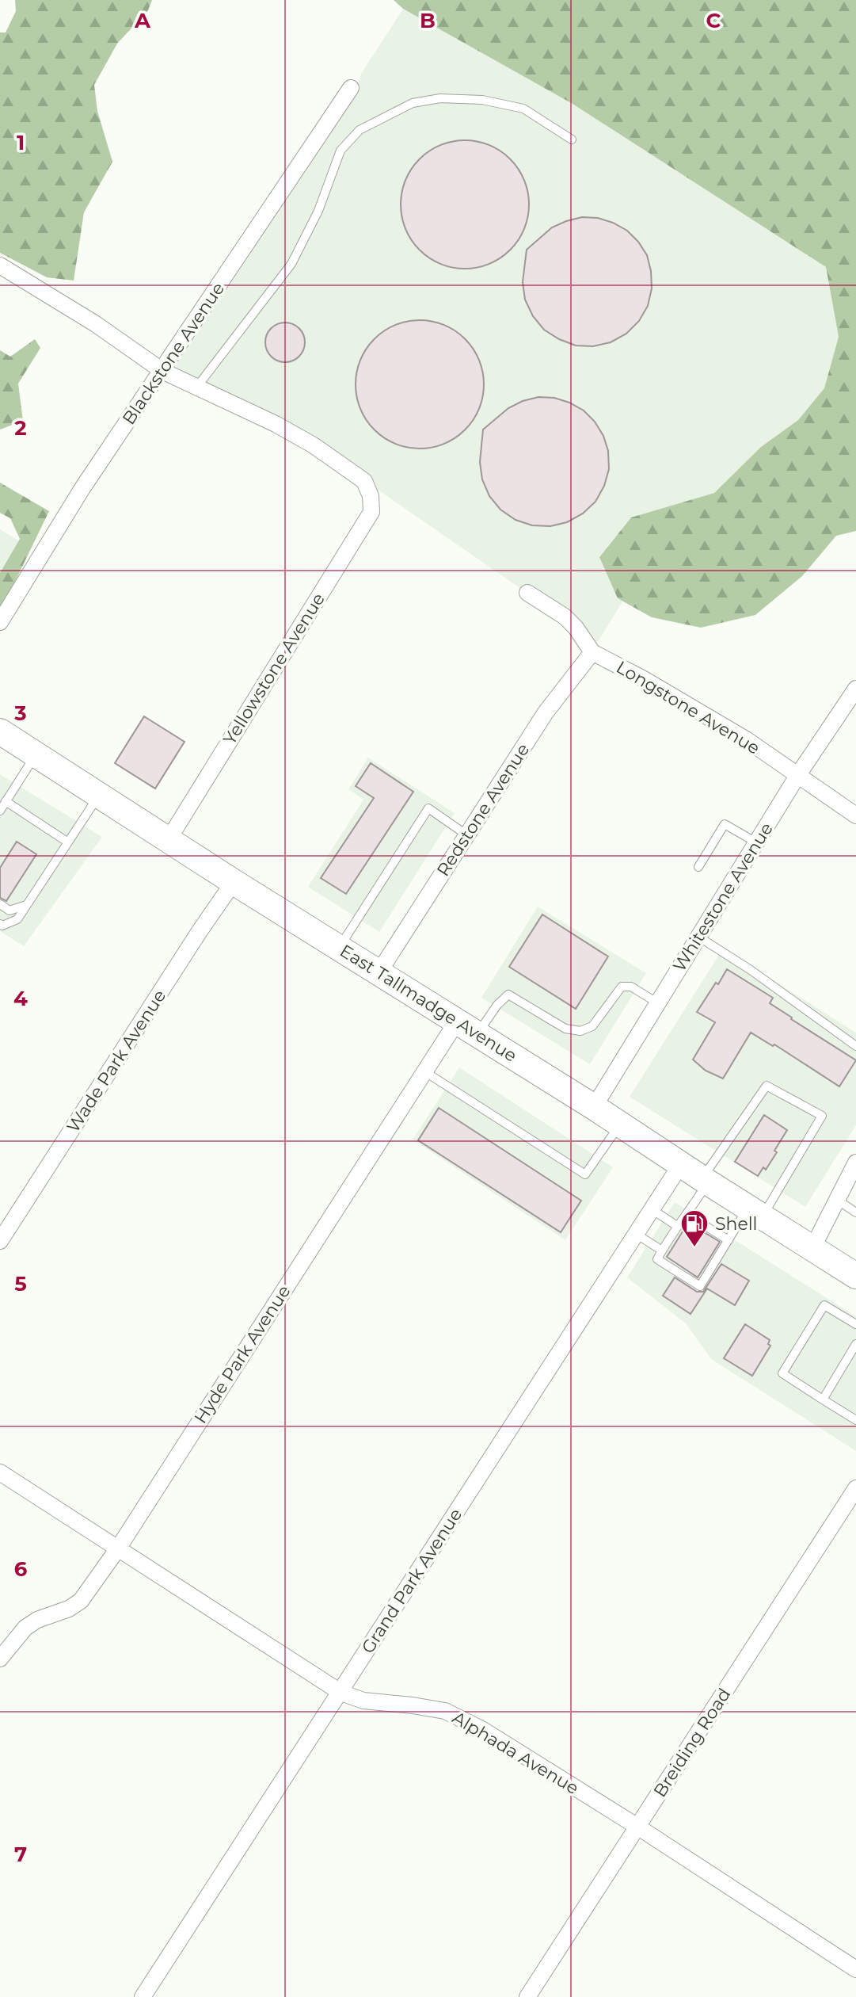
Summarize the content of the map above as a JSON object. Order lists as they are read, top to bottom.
{
  "streets": {
    "main road": ["East Tallmadge Avenue"],
    "street": [
      "Blackstone Avenue",
      "Yellowstone Avenue",
      "Longstone Avenue",
      "Redstone Avenue",
      "Whitestone Avenue",
      "Wade Park Avenue",
      "Hyde Park Avenue",
      "Grand Park Avenue",
      "Breiding Road",
      "Alphada Avenue"
    ]
  },
  "crossings": [
    ["Yellowstone Avenue", "East Tallmadge Avenue"],
    ["Longstone Avenue", "Redstone Avenue"],
    ["Longstone Avenue", "Whitestone Avenue"],
    ["Redstone Avenue", "East Tallmadge Avenue"],
    ["Whitestone Avenue", "East Tallmadge Avenue"],
    ["East Tallmadge Avenue", "Wade Park Avenue"],
    ["East Tallmadge Avenue", "Hyde Park Avenue"],
    ["East Tallmadge Avenue", "Grand Park Avenue"],
    ["Hyde Park Avenue", "Alphada Avenue"],
    ["Grand Park Avenue", "Alphada Avenue"],
    ["Breiding Road", "Alphada Avenue"]
  ],
  "places": {
    "fuel station": ["Shell"]
  },
  "grid": {
    "columns": ["A", "B", "C"],
    "rows": [
      "1",
      "2",
      "3",
      "4",
      "5",
      "6",
      "7"
    ]
  }
}
